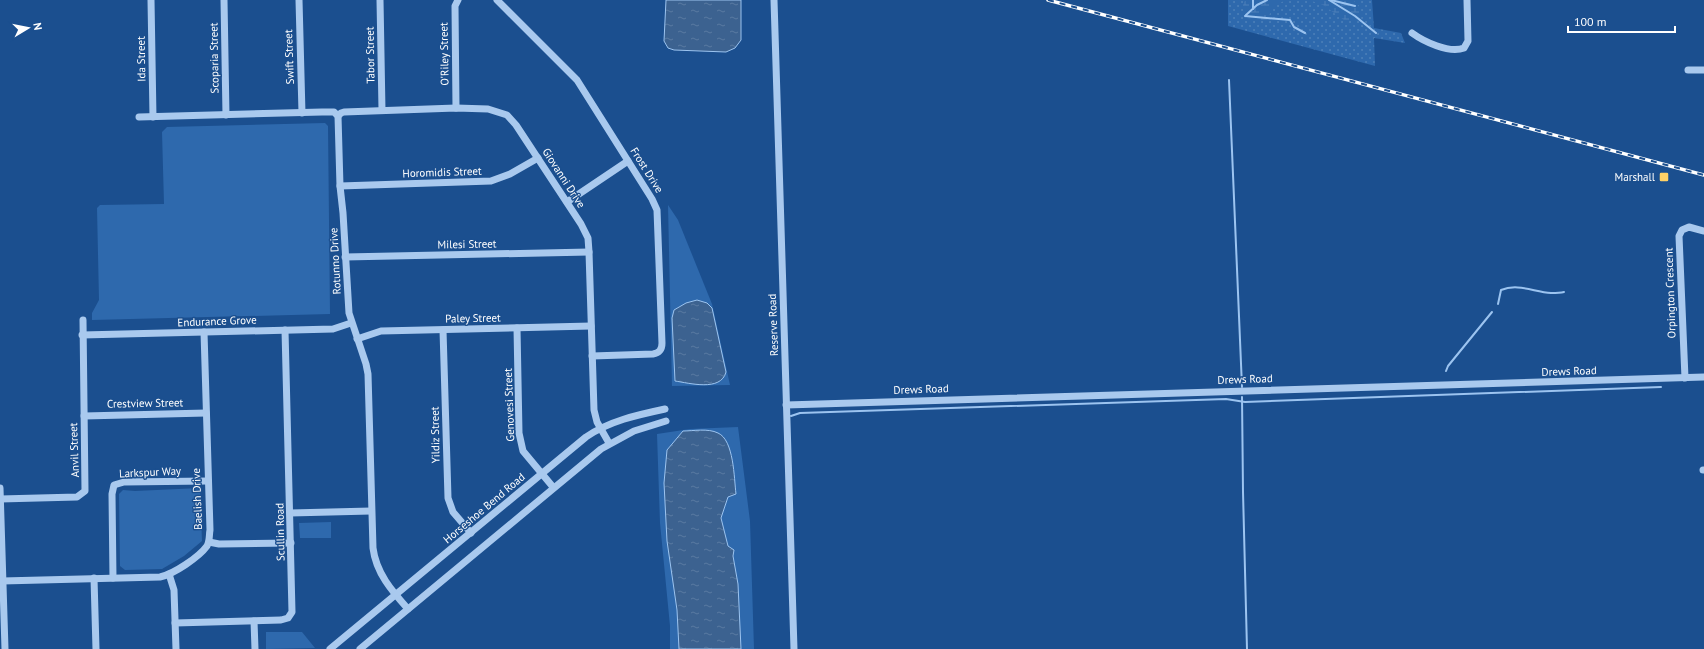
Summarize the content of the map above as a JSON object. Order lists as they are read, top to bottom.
{
  "streets": {
    "street": [
      "O'Riley Street",
      "Tabor Street",
      "Swift Street",
      "Scoparia Street",
      "Ida Street",
      "Frost Drive",
      "Horomidis Street",
      "Giovanni Drive",
      "Milesi Street",
      "Rotunno Drive",
      "Orpington Crescent",
      "Paley Street",
      "Endurance Grove",
      "Reserve Road",
      "Drews Road",
      "Crestview Street",
      "Genovesi Street",
      "Yildiz Street",
      "Anvil Street",
      "Larkspur Way",
      "Baelish Drive",
      "Horseshoe Bend Road",
      "Scullin Road"
    ]
  },
  "crossings": [
    ["O'Riley Street", "Giovanni Drive"],
    ["Tabor Street", "Giovanni Drive"],
    ["Frost Drive", "Giovanni Drive"],
    ["Horomidis Street", "Giovanni Drive"],
    ["Horomidis Street", "Rotunno Drive"],
    ["Giovanni Drive", "Milesi Street"],
    ["Giovanni Drive", "Rotunno Drive"],
    ["Giovanni Drive", "Paley Street"],
    ["Giovanni Drive", "Horseshoe Bend Road"],
    ["Milesi Street", "Rotunno Drive"],
    ["Rotunno Drive", "Paley Street"],
    ["Rotunno Drive", "Endurance Grove"],
    ["Rotunno Drive", "Horseshoe Bend Road"],
    ["Orpington Crescent", "Drews Road"],
    ["Paley Street", "Genovesi Street"],
    ["Paley Street", "Yildiz Street"],
    ["Endurance Grove", "Anvil Street"],
    ["Endurance Grove", "Baelish Drive"],
    ["Endurance Grove", "Scullin Road"],
    ["Reserve Road", "Drews Road"],
    ["Crestview Street", "Anvil Street"],
    ["Crestview Street", "Baelish Drive"],
    ["Genovesi Street", "Horseshoe Bend Road"],
    ["Yildiz Street", "Horseshoe Bend Road"],
    ["Larkspur Way", "Baelish Drive"]
  ],
  "places": {
    "transit": ["Marshall"]
  },
  "scale_bar": "100 m",
  "north": "right"
}
